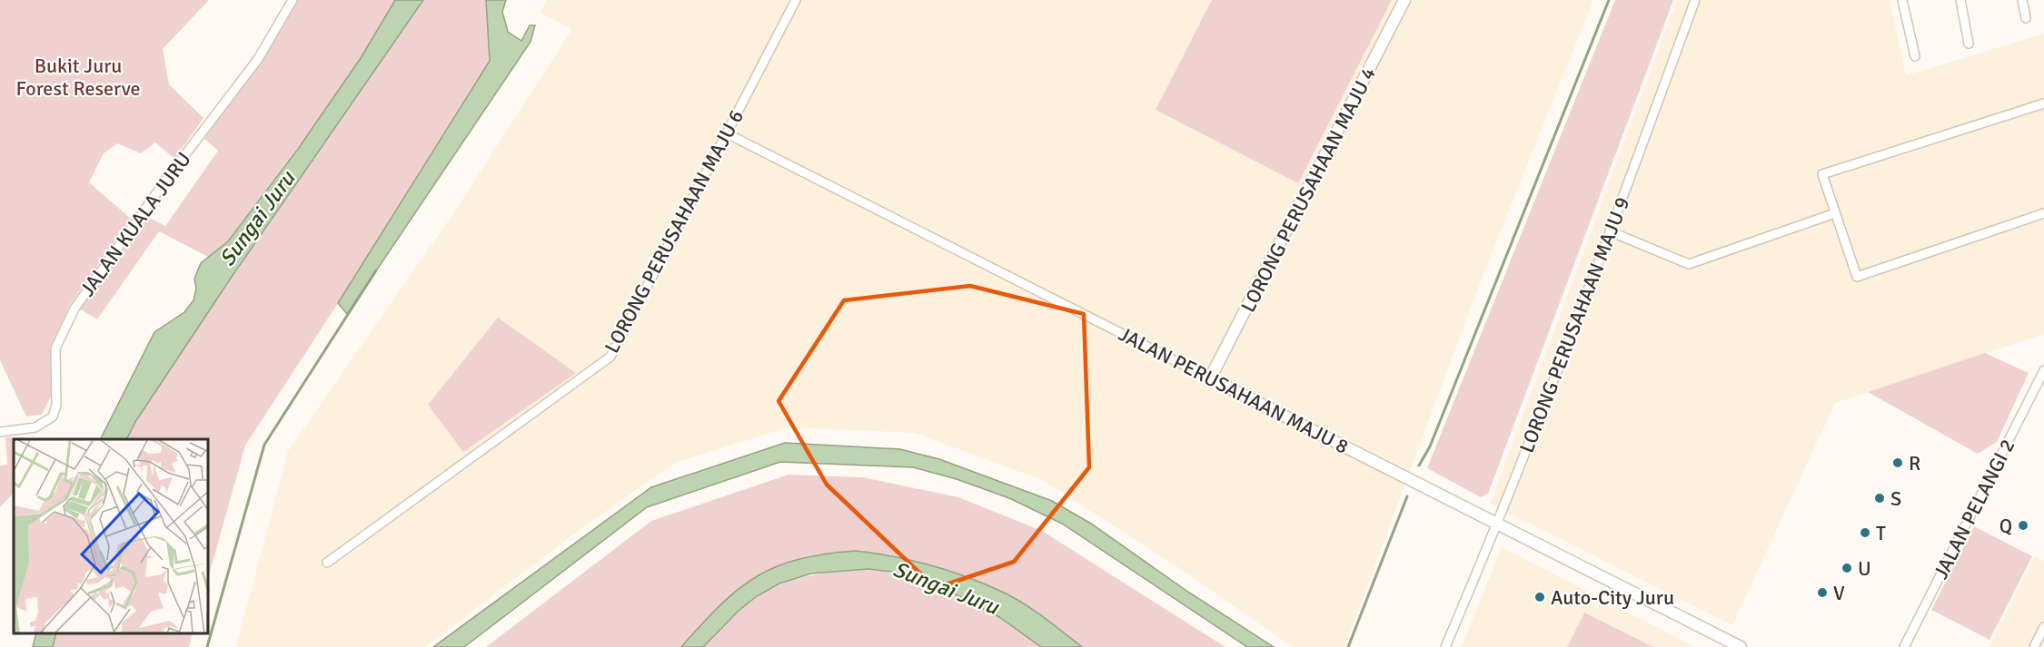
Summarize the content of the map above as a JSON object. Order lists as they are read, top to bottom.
{
  "streets": {
    "street": [
      "LORONG PERUSAHAAN MAJU 4",
      "JALAN KUALA JURU",
      "LORONG PERUSAHAAN MAJU 6",
      "LORONG PERUSAHAAN MAJU 9",
      "JALAN PERUSAHAAN MAJU 8",
      "JALAN PELANGI 2"
    ]
  },
  "crossings": [
    ["LORONG PERUSAHAAN MAJU 4", "JALAN PERUSAHAAN MAJU 8"],
    ["LORONG PERUSAHAAN MAJU 6", "JALAN PERUSAHAAN MAJU 8"],
    ["LORONG PERUSAHAAN MAJU 9", "JALAN PERUSAHAAN MAJU 8"]
  ],
  "water": ["Sungai Juru"],
  "parks": ["Bukit Juru Forest Reserve"],
  "places": [
    "R",
    "S",
    "Q",
    "T",
    "U",
    "V",
    "Auto-City Juru"
  ]
}
